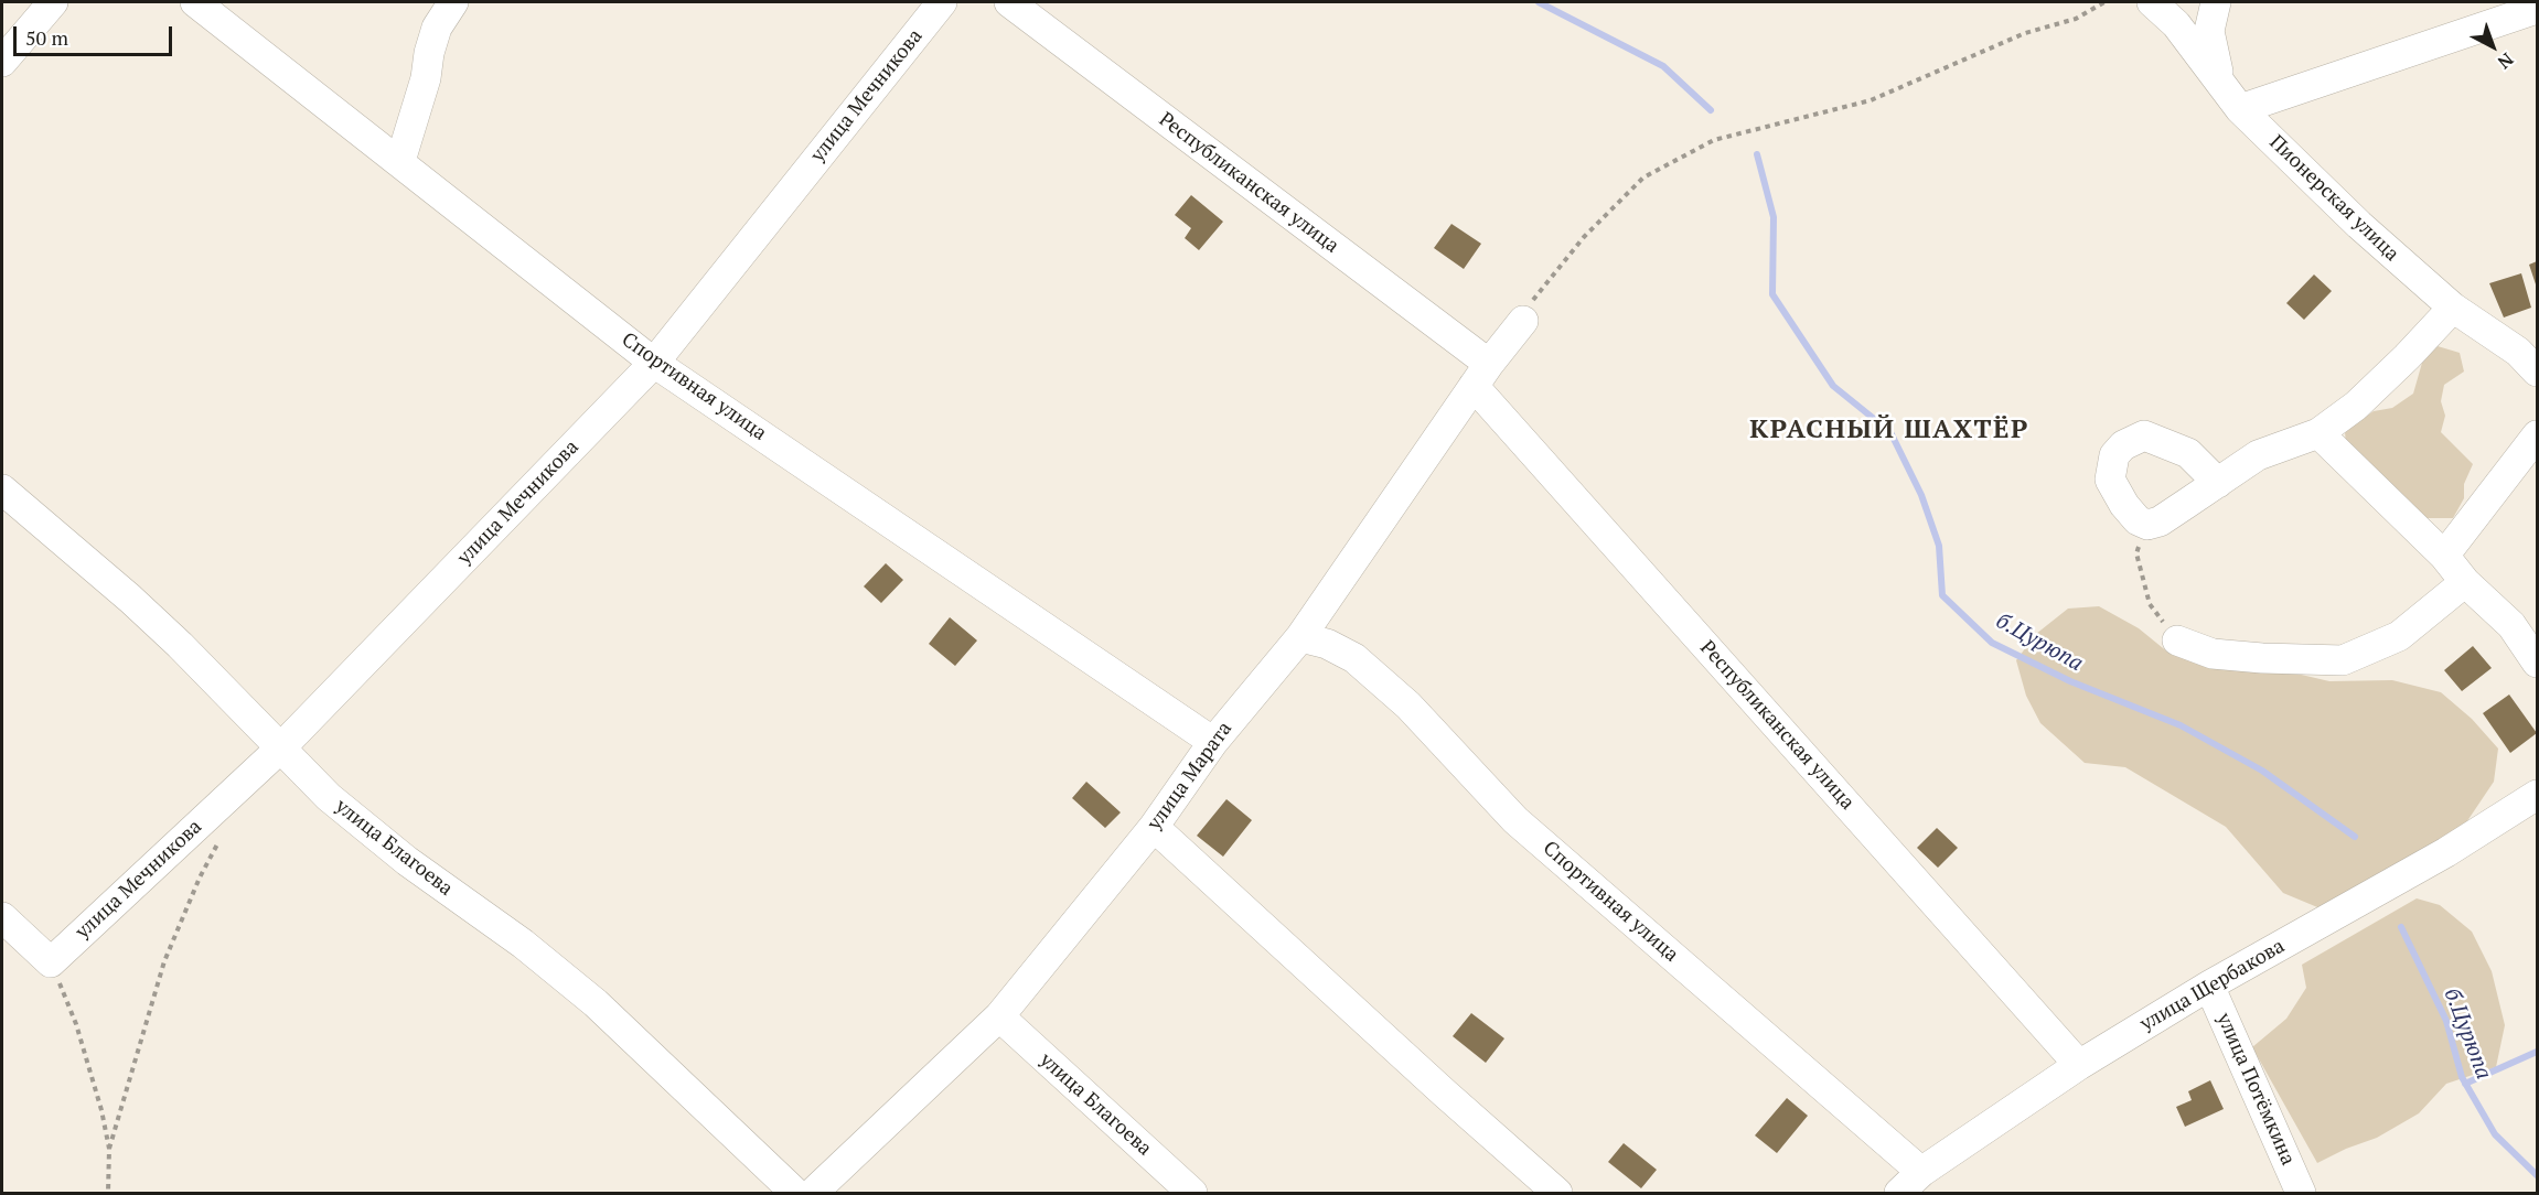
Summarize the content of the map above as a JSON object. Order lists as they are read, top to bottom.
{
  "streets": {
    "street": [
      "улица Мечникова",
      "Республиканская улица",
      "Пионерская улица",
      "Спортивная улица",
      "улица Марата",
      "улица Благоева",
      "улица Щербакова",
      "улица Потёмкина"
    ]
  },
  "crossings": [
    ["улица Мечникова", "Спортивная улица"],
    ["улица Мечникова", "улица Благоева"],
    ["Республиканская улица", "улица Марата"],
    ["Республиканская улица", "улица Щербакова"],
    ["Спортивная улица", "улица Марата"],
    ["Спортивная улица", "улица Щербакова"],
    ["улица Марата", "улица Благоева"],
    ["улица Щербакова", "улица Потёмкина"]
  ],
  "districts": ["КРАСНЫЙ ШАХТЁР"],
  "water": ["б.Цурюпа"],
  "scale_bar": "50 m",
  "north": "bottom right"
}
